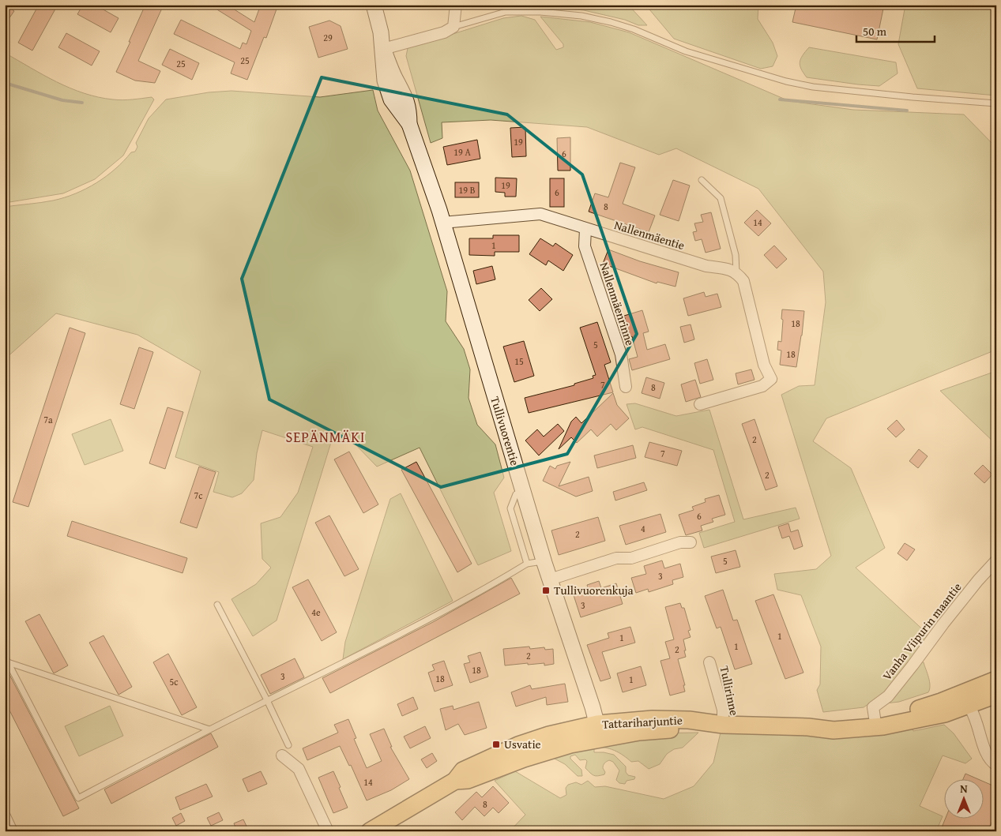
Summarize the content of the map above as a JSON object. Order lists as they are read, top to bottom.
{
  "streets": {
    "main road": ["Tullivuorentie", "Tattariharjuntie"],
    "street": [
      "Nallenmäentie",
      "Nallenmäenrinne",
      "Vanha Viipurin maantie",
      "Tullirinne"
    ]
  },
  "crossings": [
    ["Nallenmäentie", "Nallenmäenrinne"],
    ["Nallenmäentie", "Tullivuorentie"],
    ["Tullivuorentie", "Tattariharjuntie"],
    ["Vanha Viipurin maantie", "Tattariharjuntie"],
    ["Tullirinne", "Tattariharjuntie"]
  ],
  "districts": ["SEPÄNMÄKI"],
  "places": {
    "transit": ["Tullivuorenkuja", "Usvatie"]
  },
  "house_numbers": [
    "29",
    "25",
    "25",
    "19",
    "19 A",
    "6",
    "19",
    "19 B",
    "6",
    "8",
    "14",
    "1",
    "18",
    "5",
    "18",
    "15",
    "7",
    "8",
    "7a",
    "2",
    "7",
    "2",
    "7c",
    "6",
    "4",
    "2",
    "5",
    "3",
    "3",
    "4e",
    "1",
    "1",
    "1",
    "2",
    "2",
    "18",
    "3",
    "18",
    "1",
    "5c",
    "14",
    "8"
  ],
  "scale_bar": "50 m",
  "north": "top"
}
